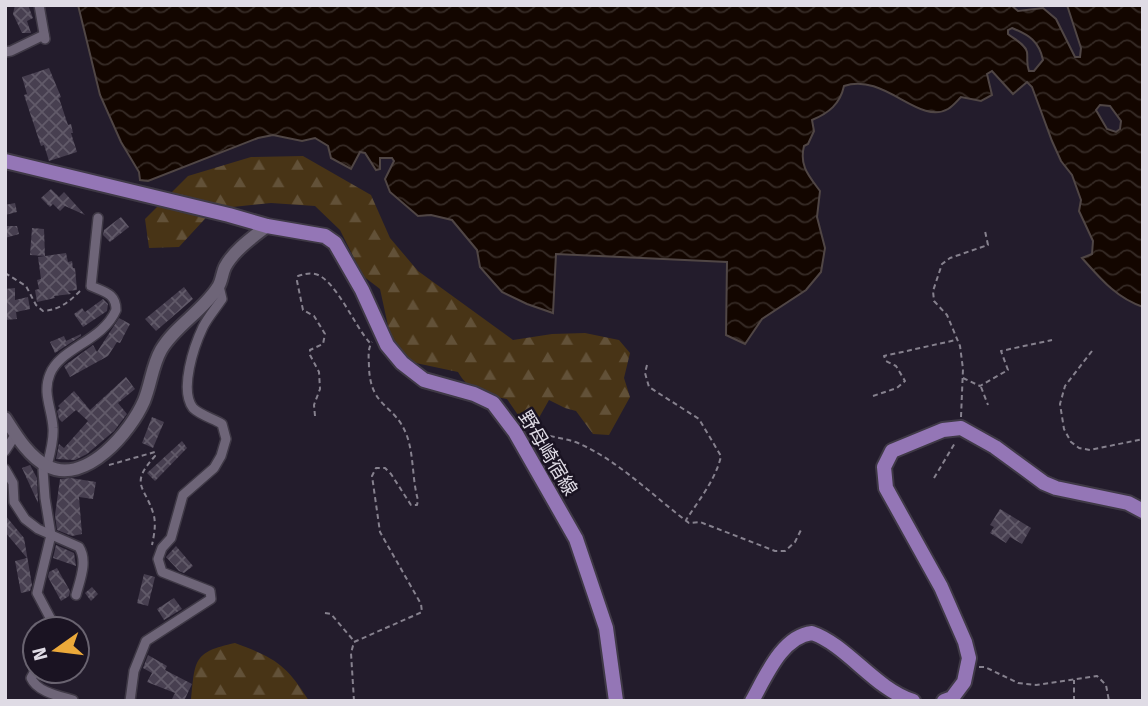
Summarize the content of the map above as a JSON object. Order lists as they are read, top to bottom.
{
  "streets": {
    "main road": ["野母崎宿線"]
  },
  "north": "left"
}
